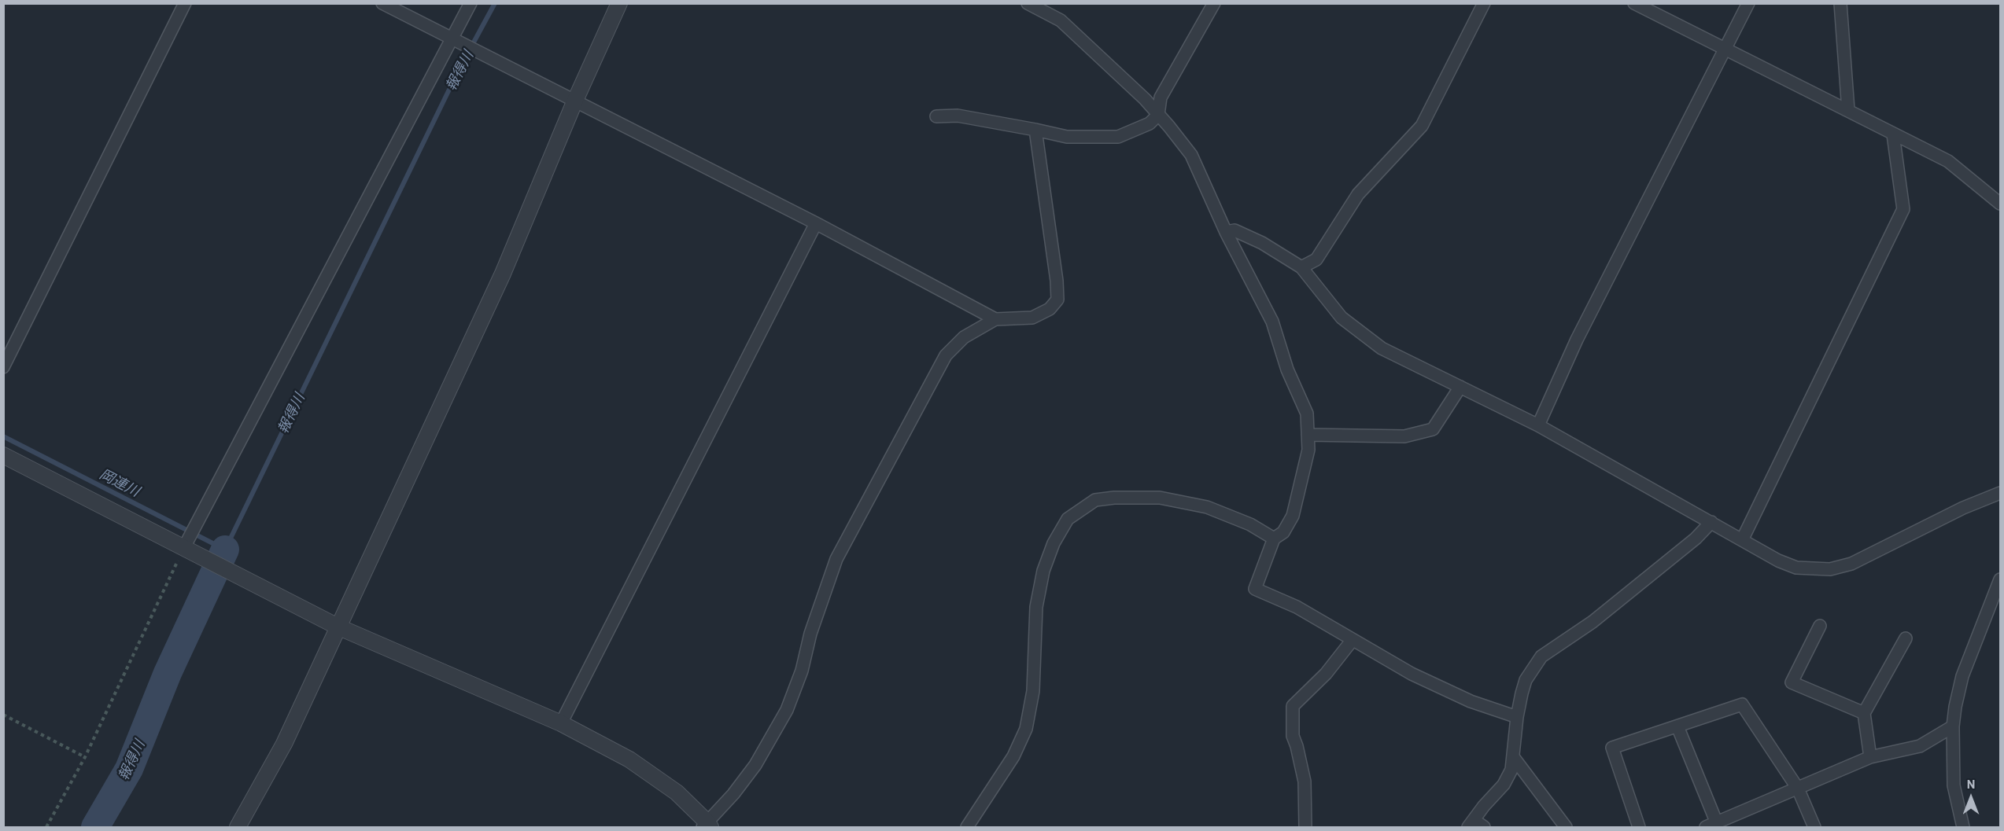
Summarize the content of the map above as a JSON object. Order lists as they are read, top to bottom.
{
  "water": ["報得川", "岡連川"],
  "north": "top"
}
